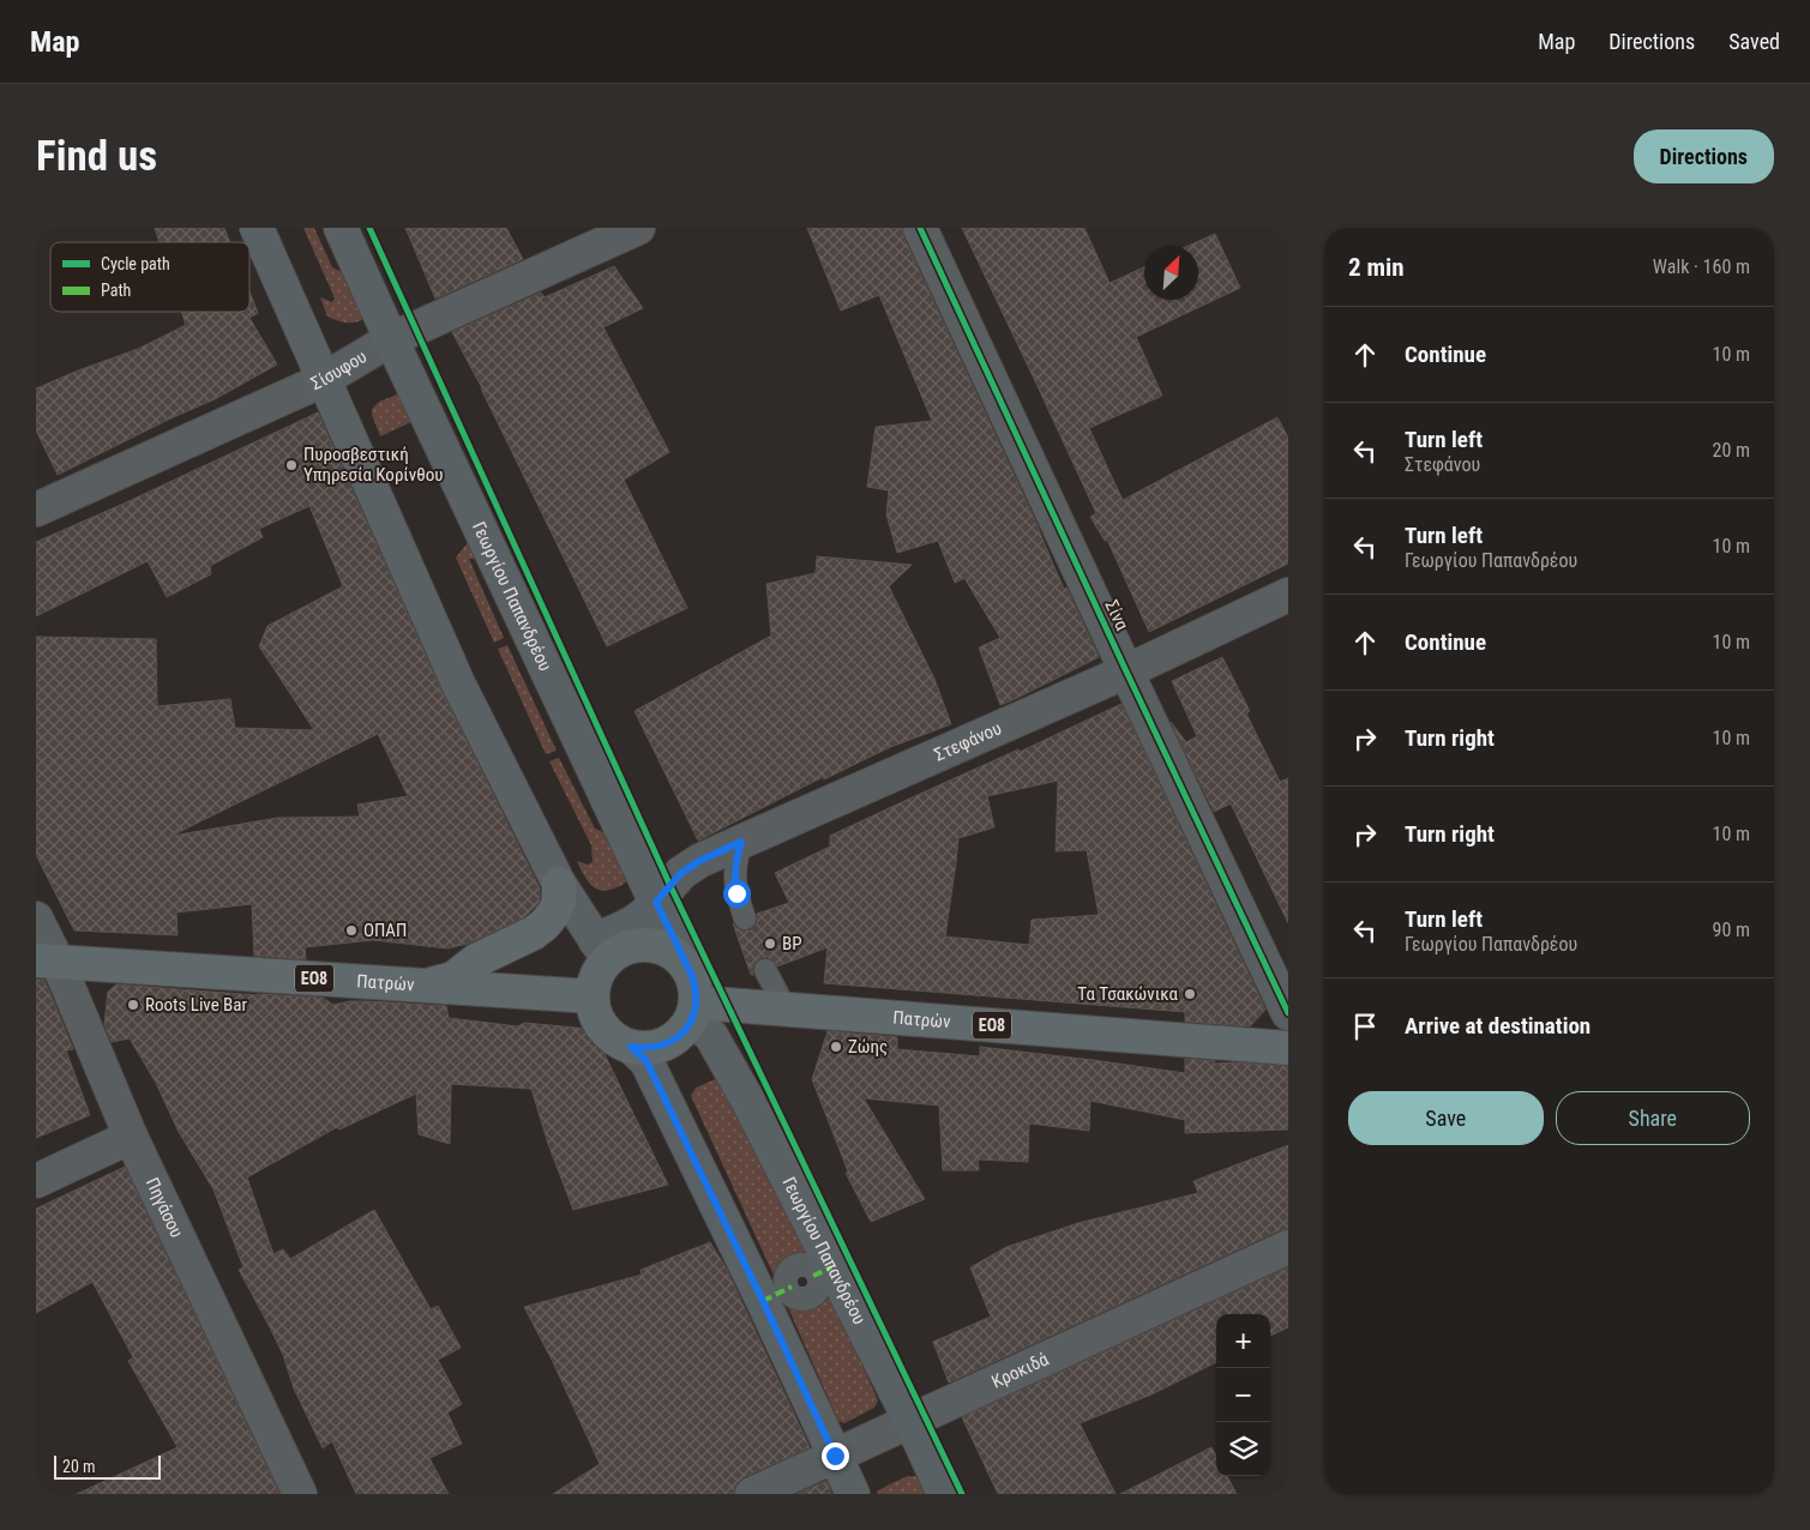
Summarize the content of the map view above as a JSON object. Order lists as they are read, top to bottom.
{
  "streets": {
    "main road": ["ΕΟ8", "Πατρών"],
    "street": [
      "Σίσυφου",
      "Γεωργίου Παπανδρέου",
      "Σίνα",
      "Στεφάνου",
      "Πηγάσου",
      "Κροκιδά"
    ]
  },
  "crossings": [
    ["Σίσυφου", "Γεωργίου Παπανδρέου"],
    ["Γεωργίου Παπανδρέου", "Στεφάνου"],
    ["Γεωργίου Παπανδρέου", "Πατρών"],
    ["Γεωργίου Παπανδρέου", "Κροκιδά"],
    ["Σίνα", "Στεφάνου"],
    ["Πατρών", "Πηγάσου"]
  ],
  "places": [
    "Πυροσβεστική Υπηρεσία Κορίνθου",
    "ΟΠΑΠ",
    "BP",
    "Τα Τσακώνικα",
    "Roots Live Bar",
    "Ζώης"
  ],
  "legend": ["Cycle path", "Path"],
  "scale_bar": "20 m",
  "north": "top right",
  "page": {
    "header": "Map",
    "nav": ["Map", "Directions", "Saved"],
    "buttons": [
      "Directions",
      ["Save", "Share"]
    ],
    "title": "Find us",
    "heading": ["2 min", "Walk · 160 m"],
    "list": [
      ["Continue", "10 m"],
      ["Turn left", "Στεφάνου", "20 m"],
      ["Turn left", "Γεωργίου Παπανδρέου", "10 m"],
      ["Continue", "10 m"],
      ["Turn right", "10 m"],
      ["Turn right", "10 m"],
      ["Turn left", "Γεωργίου Παπανδρέου", "90 m"],
      "Arrive at destination"
    ],
    "map_buttons": ["+", "−"],
    "scale": "20 m"
  }
}
